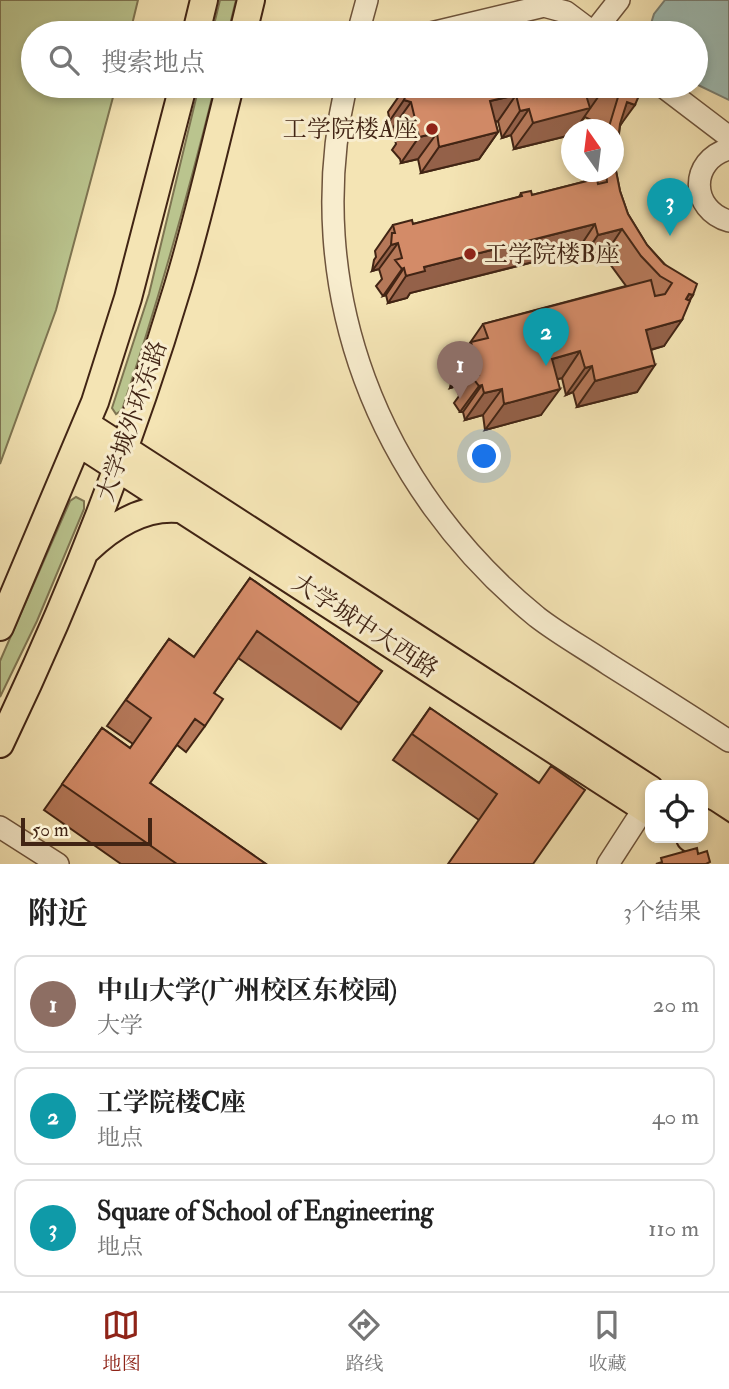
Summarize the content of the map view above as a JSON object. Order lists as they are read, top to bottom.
{
  "streets": {
    "main road": ["大学城外环东路", "大学城中大西路"]
  },
  "crossings": [
    ["大学城外环东路", "大学城中大西路"]
  ],
  "places": ["工学院楼A座", "工学院楼B座"],
  "scale_bar": "50 m",
  "north": "top",
  "page": {
    "search": "搜索地点",
    "pins": ["3", "2", "1"],
    "scale": "50 m",
    "heading": ["附近", "3个结果"],
    "list": [
      {
        "mark": "1",
        "name": "中山大学(广州校区东校园)",
        "note": "大学",
        "value": "20 m"
      },
      {
        "mark": "2",
        "name": "工学院楼C座",
        "note": "地点",
        "value": "40 m"
      },
      {
        "mark": "3",
        "name": "Square of School of Engineering",
        "note": "地点",
        "value": "110 m"
      }
    ],
    "nav": ["地图", "路线", "收藏"]
  }
}
